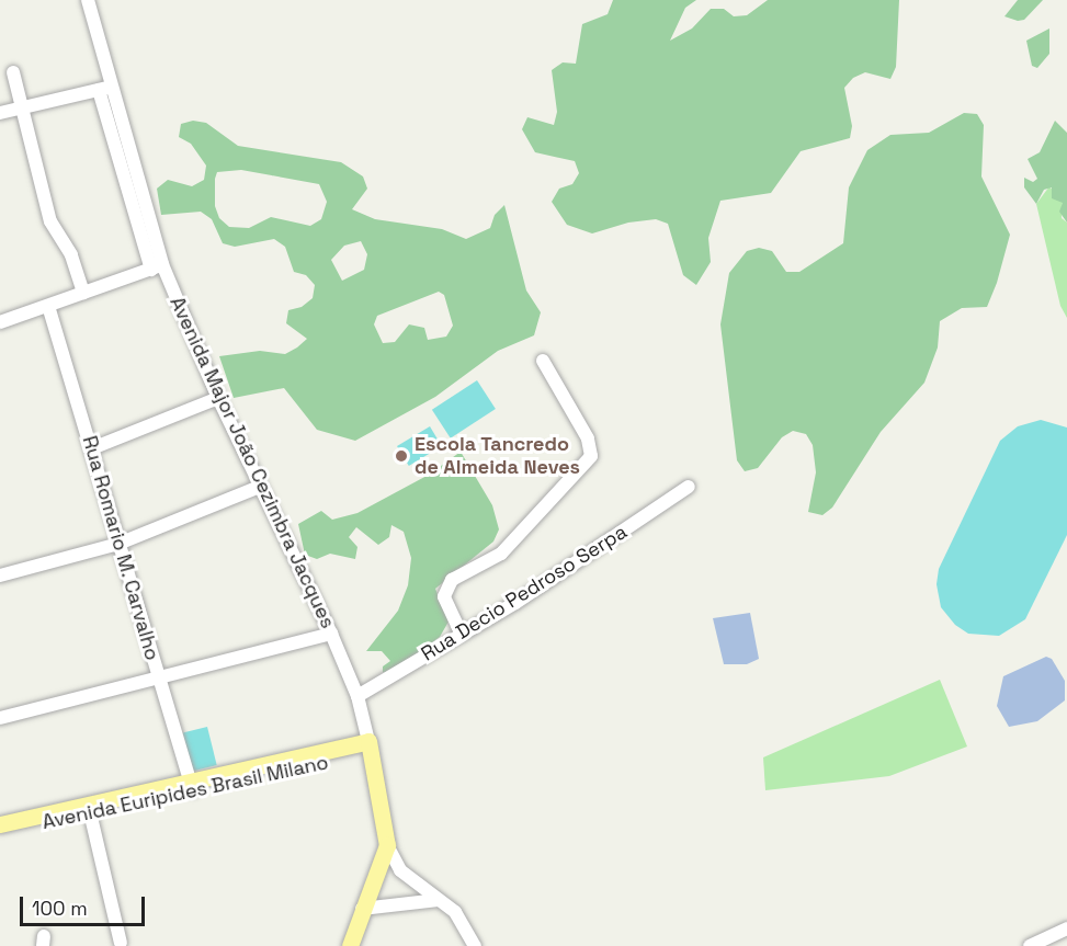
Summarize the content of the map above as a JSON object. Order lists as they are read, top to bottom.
{
  "streets": {
    "main road": ["Avenida Euripides Brasil Milano"],
    "street": ["Avenida Major João Cezimbra Jacques", "Rua Romario M. Carvalho", "Rua Decio Pedroso Serpa"]
  },
  "crossings": [
    ["Avenida Major João Cezimbra Jacques", "Rua Decio Pedroso Serpa"],
    ["Avenida Major João Cezimbra Jacques", "Avenida Euripides Brasil Milano"],
    ["Rua Romario M. Carvalho", "Avenida Euripides Brasil Milano"]
  ],
  "places": ["Escola Tancredo de Almeida Neves"],
  "scale_bar": "100 m"
}
